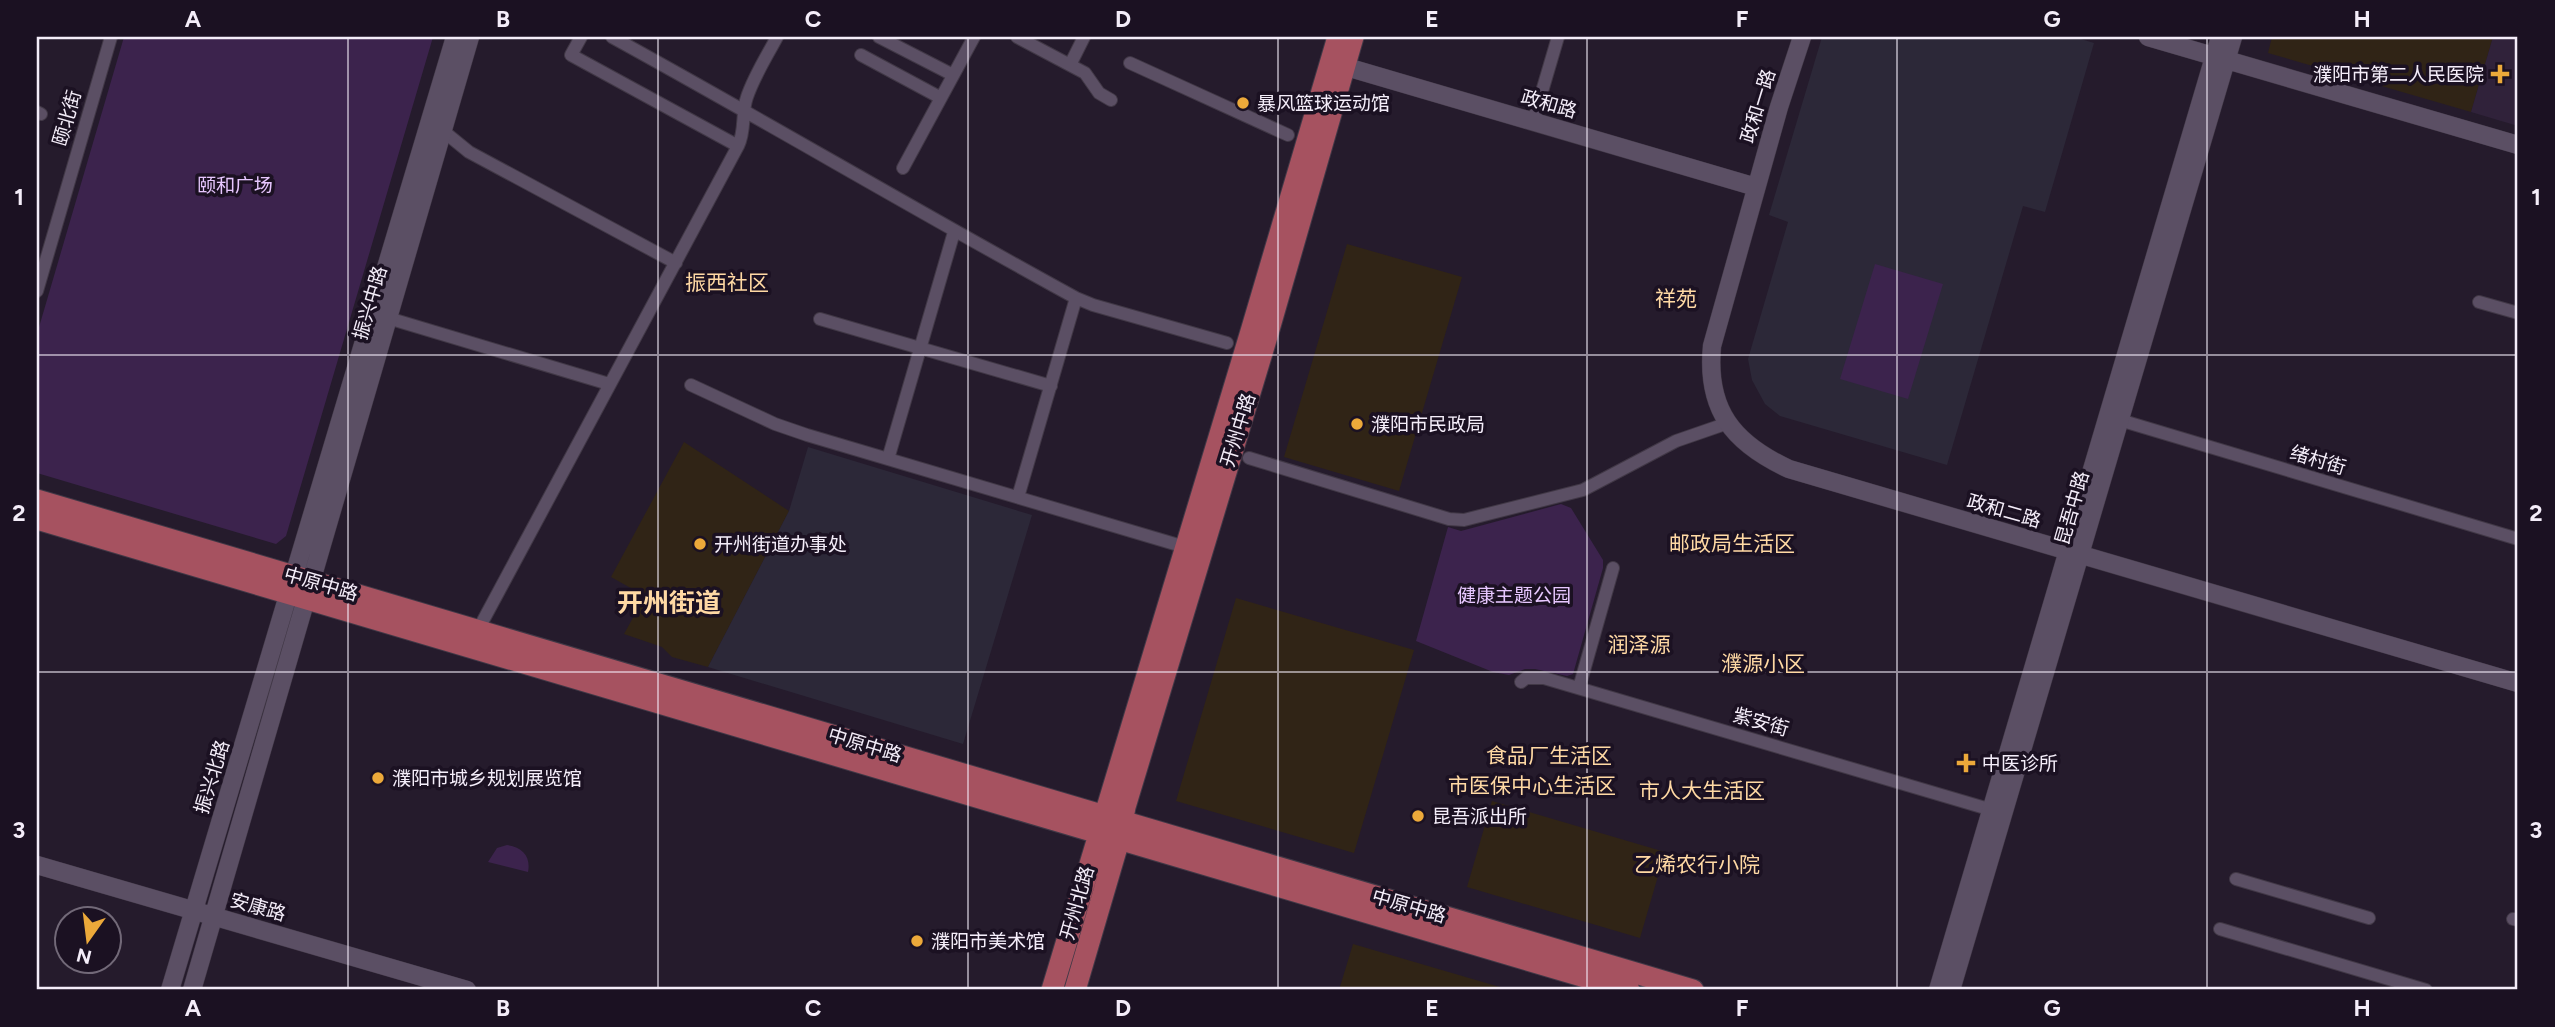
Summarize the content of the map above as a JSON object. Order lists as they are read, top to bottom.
{
  "streets": {
    "main road": ["开州中路", "中原中路", "开州北路"],
    "street": [
      "政和路",
      "政和一路",
      "颐北街",
      "振兴中路",
      "绪村街",
      "昆吾中路",
      "政和二路",
      "紫安街",
      "振兴北路",
      "安康路"
    ]
  },
  "crossings": [
    ["政和路", "政和一路"],
    ["政和路", "开州中路"],
    ["政和路", "政和二路"],
    ["政和一路", "政和二路"],
    ["振兴中路", "中原中路"],
    ["振兴中路", "振兴北路"],
    ["开州中路", "中原中路"],
    ["开州中路", "开州北路"],
    ["绪村街", "昆吾中路"],
    ["昆吾中路", "政和二路"],
    ["昆吾中路", "紫安街"],
    ["中原中路", "振兴北路"],
    ["中原中路", "开州北路"],
    ["振兴北路", "安康路"]
  ],
  "districts": [
    "振西社区",
    "祥苑",
    "邮政局生活区",
    "开州街道",
    "润泽源",
    "濮源小区",
    "食品厂生活区",
    "市医保中心生活区",
    "市人大生活区",
    "乙烯农行小院"
  ],
  "parks": ["颐和广场", "健康主题公园"],
  "places": {
    "health": ["濮阳市第二人民医院", "中医诊所"],
    "other": [
      "暴风篮球运动馆",
      "濮阳市民政局",
      "开州街道办事处",
      "濮阳市城乡规划展览馆",
      "昆吾派出所",
      "濮阳市美术馆"
    ]
  },
  "north": "bottom",
  "grid": {
    "columns": [
      "A",
      "B",
      "C",
      "D",
      "E",
      "F",
      "G",
      "H"
    ],
    "rows": ["1", "2", "3"]
  }
}
